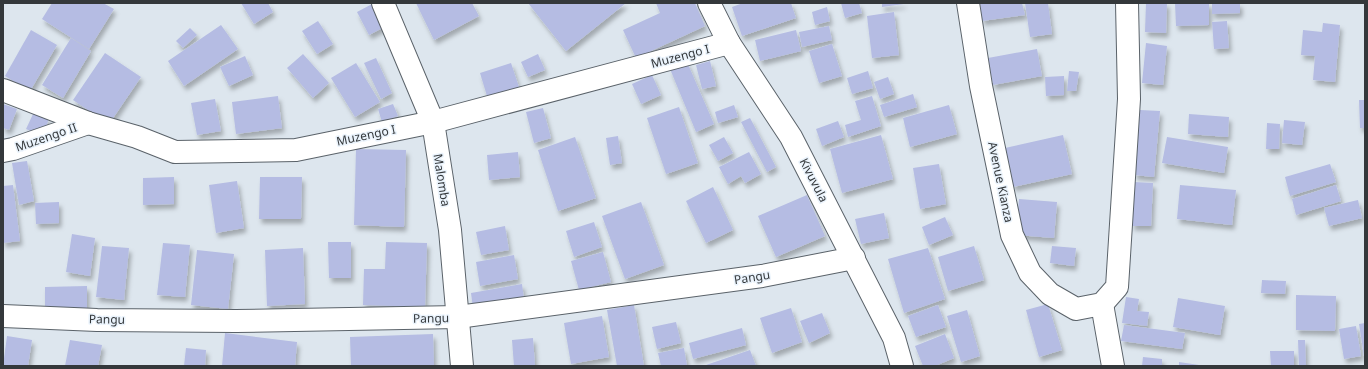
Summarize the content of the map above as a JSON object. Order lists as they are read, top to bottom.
{
  "streets": {
    "street": [
      "Muzengo I",
      "Muzengo II",
      "Malomba",
      "Kivuvula",
      "Avenue Kianza",
      "Pangu"
    ]
  },
  "crossings": [
    ["Muzengo I", "Muzengo II"],
    ["Muzengo I", "Malomba"],
    ["Muzengo I", "Kivuvula"],
    ["Malomba", "Pangu"],
    ["Kivuvula", "Pangu"]
  ]
}
